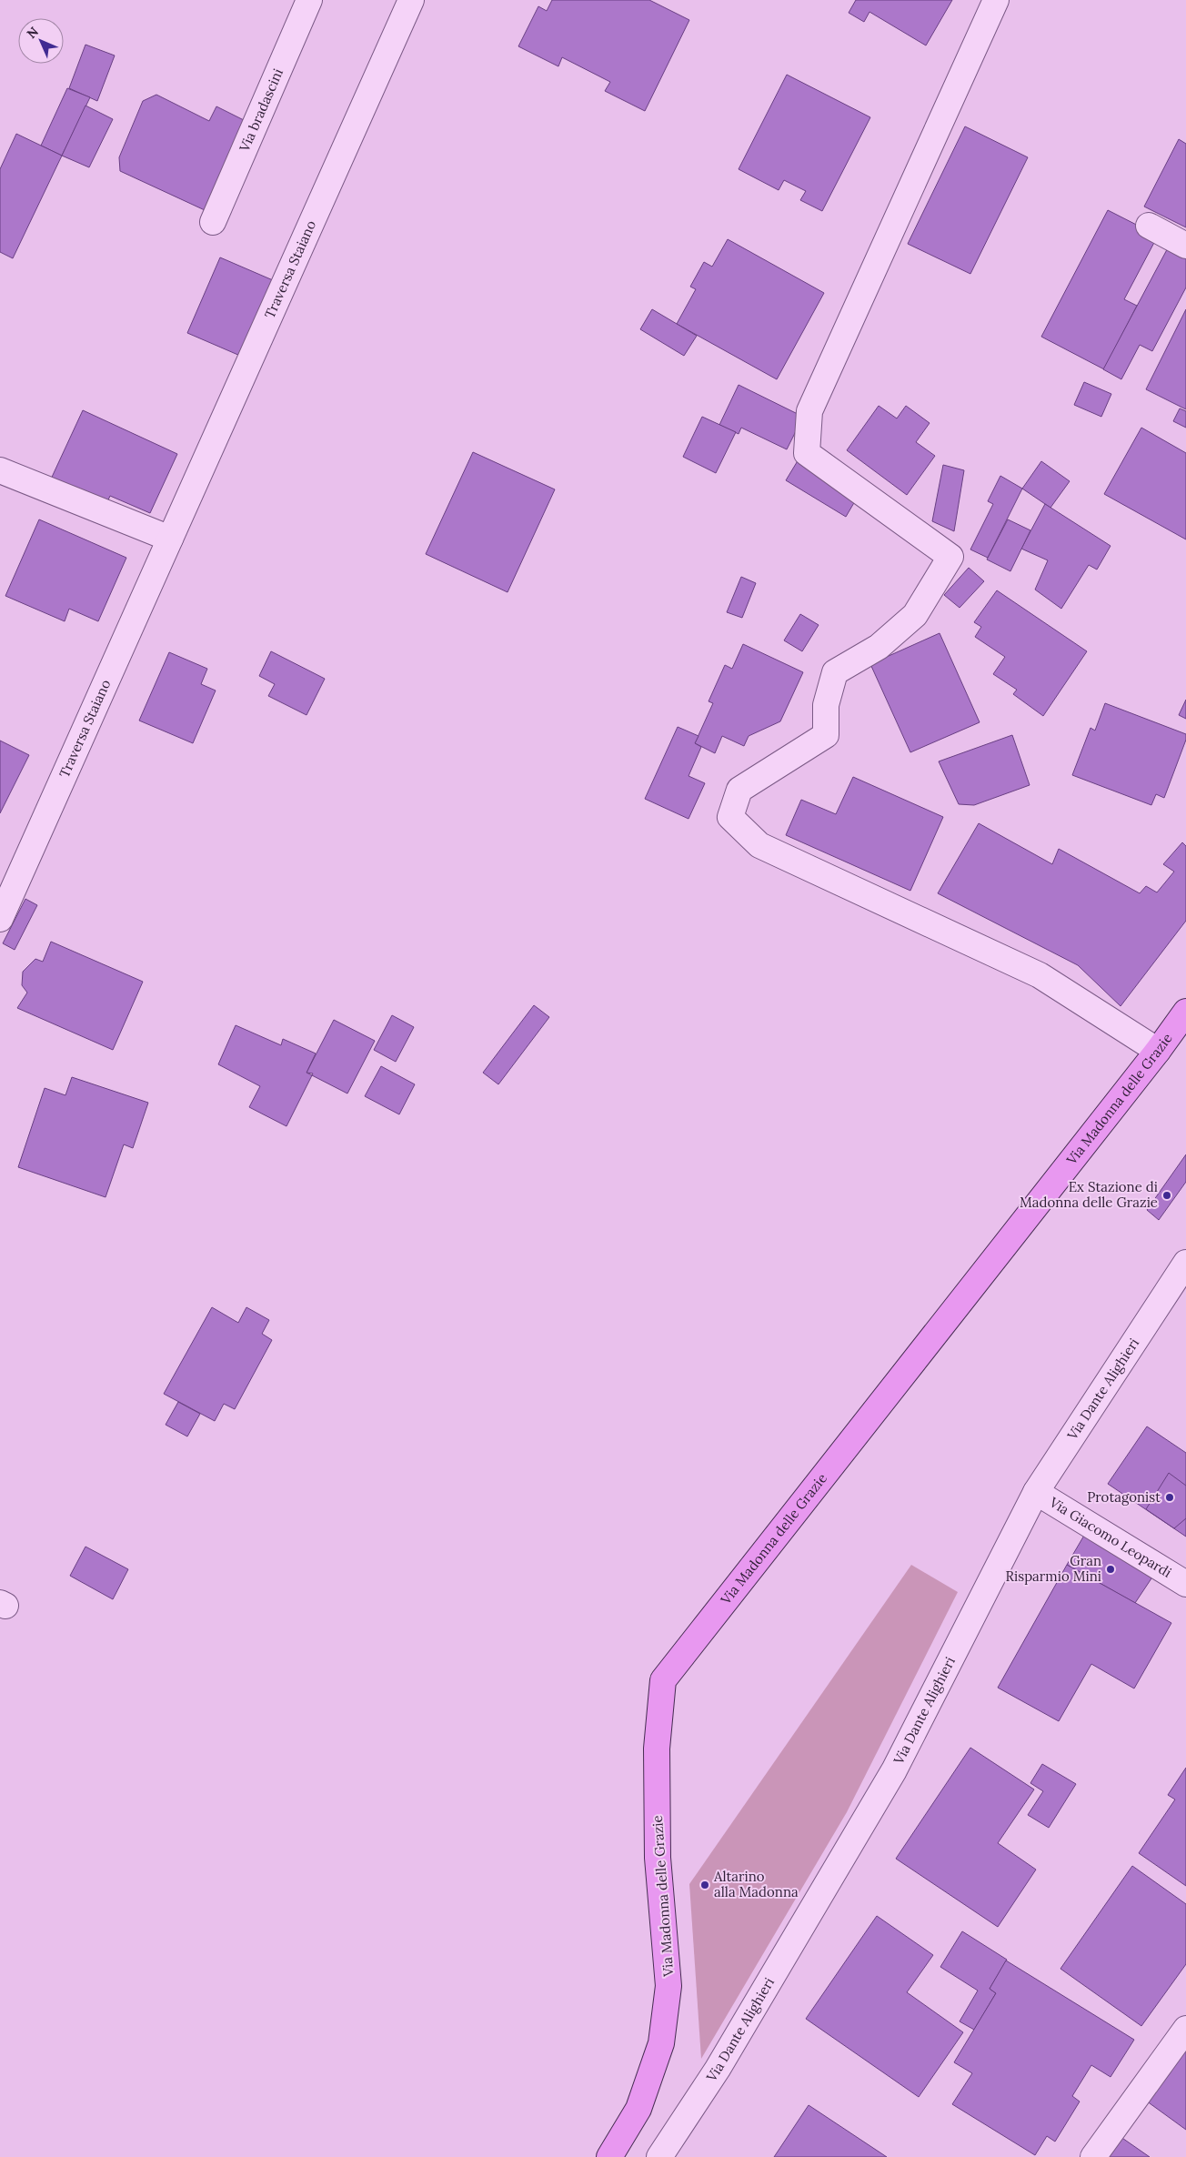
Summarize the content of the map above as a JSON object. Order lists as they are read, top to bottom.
{
  "streets": {
    "main road": ["Via Madonna delle Grazie"],
    "street": [
      "Via bradascini",
      "Traversa Staiano",
      "Via Dante Alighieri",
      "Via Giacomo Leopardi"
    ]
  },
  "crossings": [
    ["Via Dante Alighieri", "Via Giacomo Leopardi"]
  ],
  "places": [
    "Ex Stazione di Madonna delle Grazie",
    "Protagonist",
    "Gran Risparmio Mini",
    "Altarino alla Madonna"
  ],
  "north": "top left"
}
